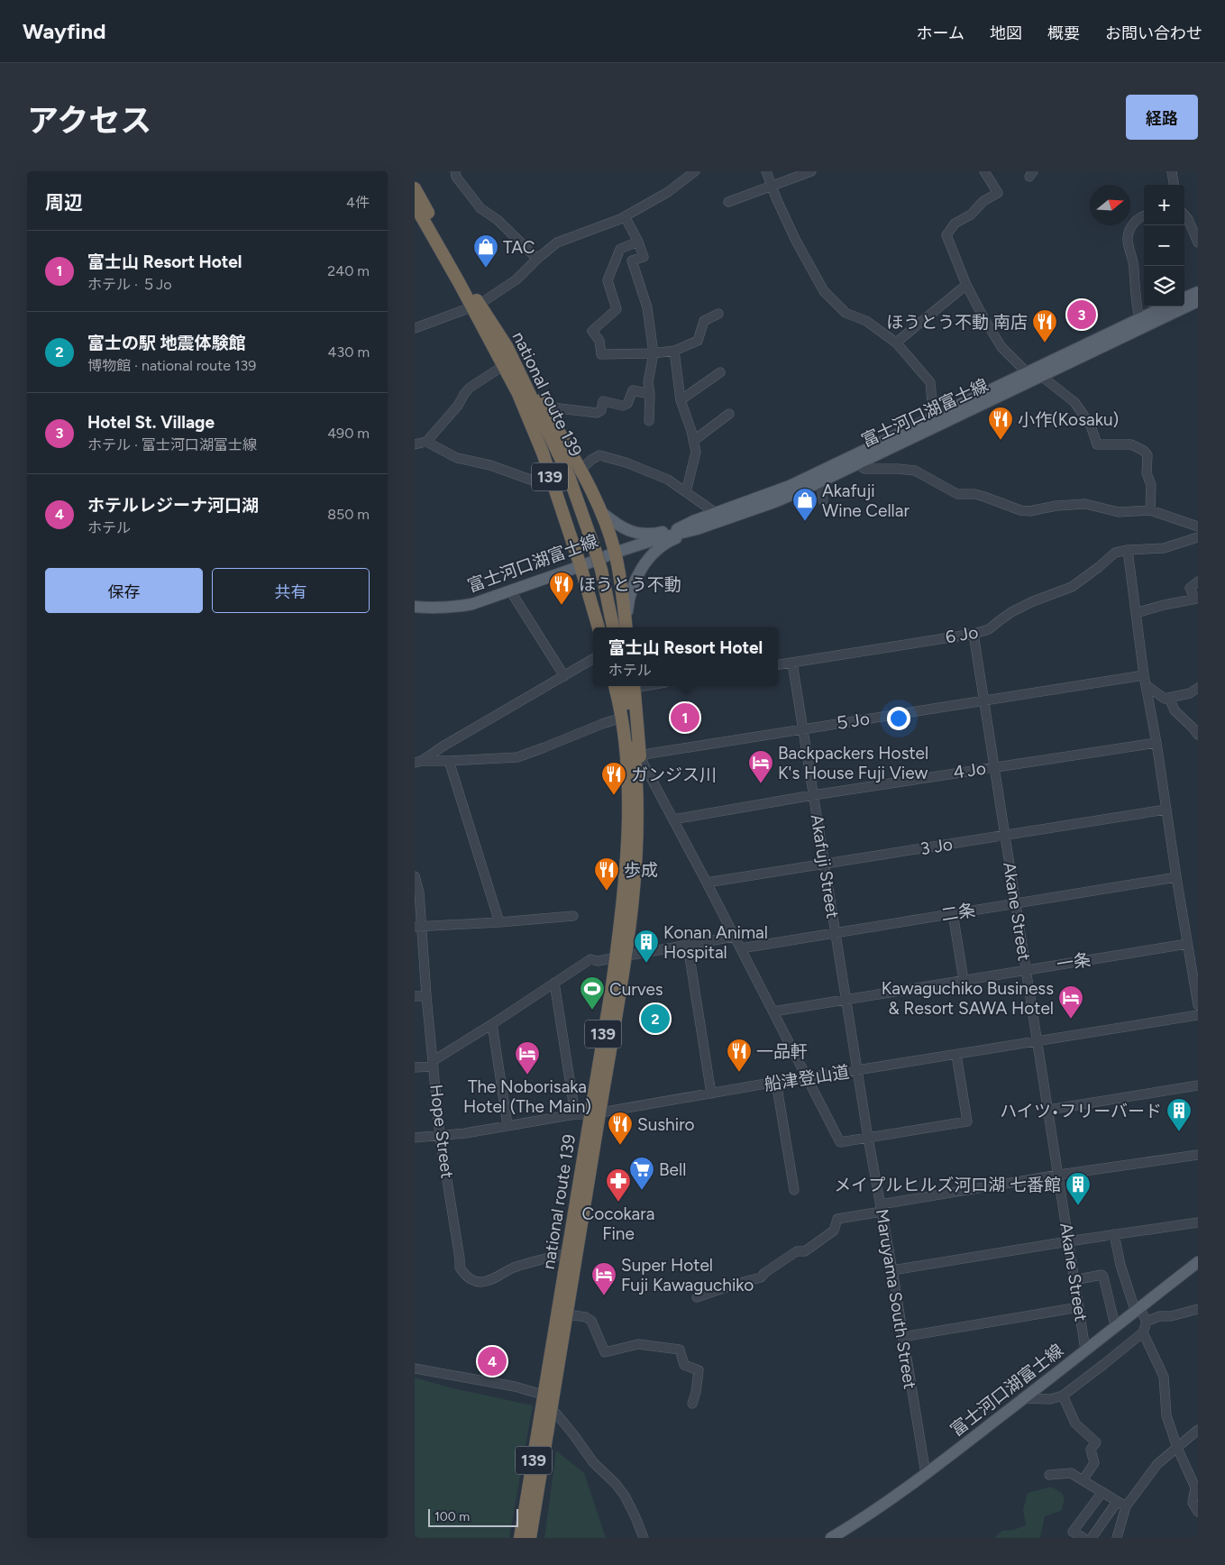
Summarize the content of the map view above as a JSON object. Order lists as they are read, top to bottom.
{
  "streets": {
    "highway": ["national route 139", "139"],
    "main road": ["富士河口湖富士線"],
    "street": [
      "6 Jo",
      "５Jo",
      "４Jo",
      "3 Jo",
      "Akafuji Street",
      "Akane Street",
      "二条",
      "一条",
      "船津登山道",
      "Hope Street",
      "Maruyama South Street"
    ]
  },
  "crossings": [
    ["national route 139", "富士河口湖富士線"],
    ["national route 139", "船津登山道"],
    ["national route 139", "Hope Street"],
    ["富士河口湖富士線", "Akane Street"],
    ["富士河口湖富士線", "Maruyama South Street"],
    ["6 Jo", "Akafuji Street"],
    ["6 Jo", "Akane Street"],
    ["５Jo", "Akafuji Street"],
    ["５Jo", "Akane Street"],
    ["４Jo", "Akafuji Street"],
    ["４Jo", "Akane Street"],
    ["3 Jo", "Akafuji Street"],
    ["3 Jo", "Akane Street"],
    ["Akafuji Street", "二条"],
    ["Akafuji Street", "一条"],
    ["Akafuji Street", "船津登山道"],
    ["Akafuji Street", "Maruyama South Street"],
    ["Akane Street", "二条"],
    ["Akane Street", "一条"],
    ["Akane Street", "船津登山道"],
    ["船津登山道", "Hope Street"],
    ["船津登山道", "Maruyama South Street"]
  ],
  "places": {
    "shop": ["TAC", "Akafuji Wine Cellar"],
    "restaurant": [
      "ほうとう不動 南店",
      "小作(Kosaku)",
      "ほうとう不動",
      "ガンジス川",
      "歩成",
      "一品軒",
      "Sushiro"
    ],
    "hotel": [
      "Backpackers Hostel K's House Fuji View",
      "Kawaguchiko Business & Resort SAWA Hotel",
      "The Noborisaka Hotel (The Main)",
      "Super Hotel Fuji Kawaguchiko"
    ],
    "building": ["Konan Animal Hospital", "ハイツ•フリーバード", "メイプルヒルズ河口湖 七番館"],
    "sports": ["Curves"],
    "supermarket": ["Bell"],
    "pharmacy": ["Cocokara Fine"]
  },
  "scale_bar": "100 m",
  "north": "right",
  "page": {
    "header": "Wayfind",
    "nav": [
      "ホーム",
      "地図",
      "概要",
      "お問い合わせ"
    ],
    "title": "アクセス",
    "buttons": [
      "経路",
      ["保存", "共有"]
    ],
    "heading": ["周辺", "4件"],
    "map_buttons": ["+", "−"],
    "list": [
      {
        "mark": "1",
        "name": "富士山 Resort Hotel",
        "note": "ホテル · ５Jo",
        "value": "240 m"
      },
      {
        "mark": "2",
        "name": "富士の駅 地震体験館",
        "note": "博物館 · national route 139",
        "value": "430 m"
      },
      {
        "mark": "3",
        "name": "Hotel St. Village",
        "note": "ホテル · 富士河口湖富士線",
        "value": "490 m"
      },
      {
        "mark": "4",
        "name": "ホテルレジーナ河口湖",
        "note": "ホテル",
        "value": "850 m"
      }
    ],
    "pins": [
      "3",
      "1",
      "2",
      "4"
    ],
    "popup": ["富士山 Resort Hotel", "ホテル"],
    "scale": "100 m"
  }
}
